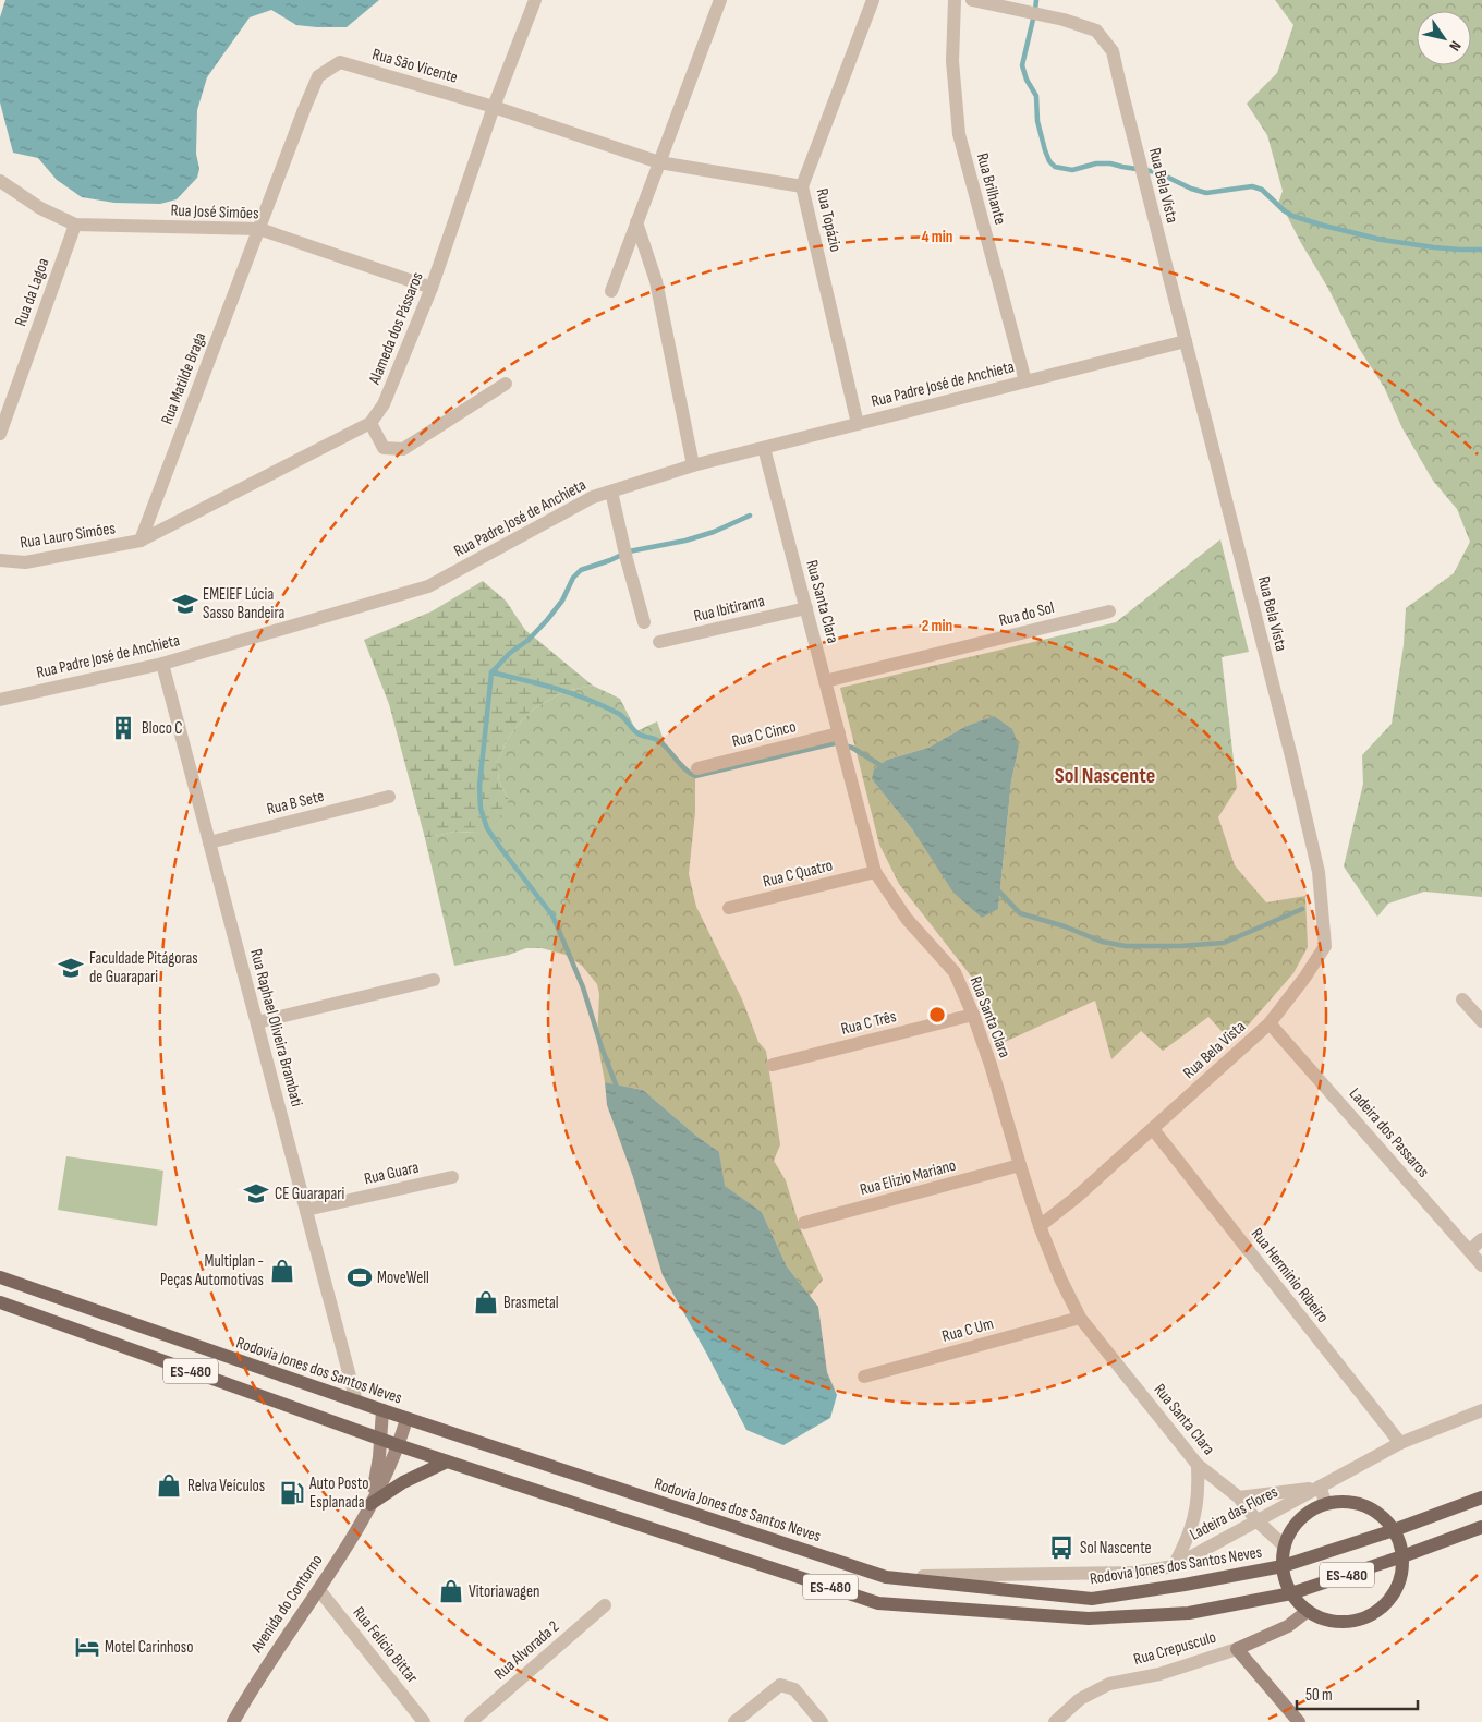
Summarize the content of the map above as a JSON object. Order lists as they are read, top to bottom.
{
  "streets": {
    "main road": [
      "Rodovia Jones dos Santos Neves",
      "ES-480",
      "Avenida do Contorno",
      "Rua Crepusculo"
    ],
    "street": [
      "Rua São Vicente",
      "Rua Bela Vista",
      "Rua Brilhante",
      "Rua José Simões",
      "Rua Topázio",
      "Rua da Lagoa",
      "Alameda dos Pássaros",
      "Rua Matilde Braga",
      "Rua Padre José de Anchieta",
      "Rua Lauro Simões",
      "Rua Santa Clara",
      "Rua Ibitirama",
      "Rua do Sol",
      "Rua C Cinco",
      "Rua B Sete",
      "Rua C Quatro",
      "Rua C Três",
      "Rua Raphael Oliveira Brambati",
      "Ladeira dos Passaros",
      "Rua Guara",
      "Rua Elizio Mariano",
      "Rua Herminio Ribeiro",
      "Rua C Um",
      "Ladeira das Flores",
      "Rua Felicio Bittar",
      "Rua Alvorada 2"
    ]
  },
  "crossings": [
    ["Rua São Vicente", "Rua José Simões"],
    ["Rua São Vicente", "Rua Topázio"],
    ["Rua São Vicente", "Alameda dos Pássaros"],
    ["Rua São Vicente", "Rua Matilde Braga"],
    ["Rua Bela Vista", "Rua Padre José de Anchieta"],
    ["Rua Bela Vista", "Rua Santa Clara"],
    ["Rua Bela Vista", "Ladeira dos Passaros"],
    ["Rua Bela Vista", "Rua Herminio Ribeiro"],
    ["Rua Brilhante", "Rua Padre José de Anchieta"],
    ["Rua José Simões", "Rua da Lagoa"],
    ["Rua José Simões", "Alameda dos Pássaros"],
    ["Rua José Simões", "Rua Matilde Braga"],
    ["Rua Topázio", "Rua Padre José de Anchieta"],
    ["Rua Matilde Braga", "Rua Lauro Simões"],
    ["Rua Padre José de Anchieta", "Rua Santa Clara"],
    ["Rua Padre José de Anchieta", "Rua Raphael Oliveira Brambati"],
    ["Rua Santa Clara", "Rua Ibitirama"],
    ["Rua Santa Clara", "Rua do Sol"],
    ["Rua Santa Clara", "Rua C Cinco"],
    ["Rua Santa Clara", "Rua C Quatro"],
    ["Rua Santa Clara", "Rua C Três"],
    ["Rua Santa Clara", "Rua Elizio Mariano"],
    ["Rua Santa Clara", "Rua C Um"],
    ["Rua Santa Clara", "Ladeira das Flores"],
    ["Rua B Sete", "Rua Raphael Oliveira Brambati"],
    ["Rua Raphael Oliveira Brambati", "Rua Guara"],
    ["Rua Raphael Oliveira Brambati", "Rodovia Jones dos Santos Neves"],
    ["Rua Herminio Ribeiro", "Ladeira das Flores"],
    ["Rodovia Jones dos Santos Neves", "Ladeira das Flores"],
    ["Rodovia Jones dos Santos Neves", "Avenida do Contorno"],
    ["ES-480", "Avenida do Contorno"],
    ["Avenida do Contorno", "Rua Felicio Bittar"]
  ],
  "districts": ["Sol Nascente"],
  "places": {
    "school or university": ["EMEIEF Lúcia Sasso Bandeira", "Faculdade Pitágoras de Guarapari", "CE Guarapari"],
    "building": ["Bloco C"],
    "shop": [
      "Multiplan - Peças Automotivas",
      "Brasmetal",
      "Relva Veículos",
      "Vitoriawagen"
    ],
    "sports": ["MoveWell"],
    "fuel station": ["Auto Posto Esplanada"],
    "bus stop": ["Sol Nascente"],
    "hotel": ["Motel Carinhoso"]
  },
  "scale_bar": "50 m",
  "north": "bottom right",
  "rings": ["4 min", "2 min"]
}
